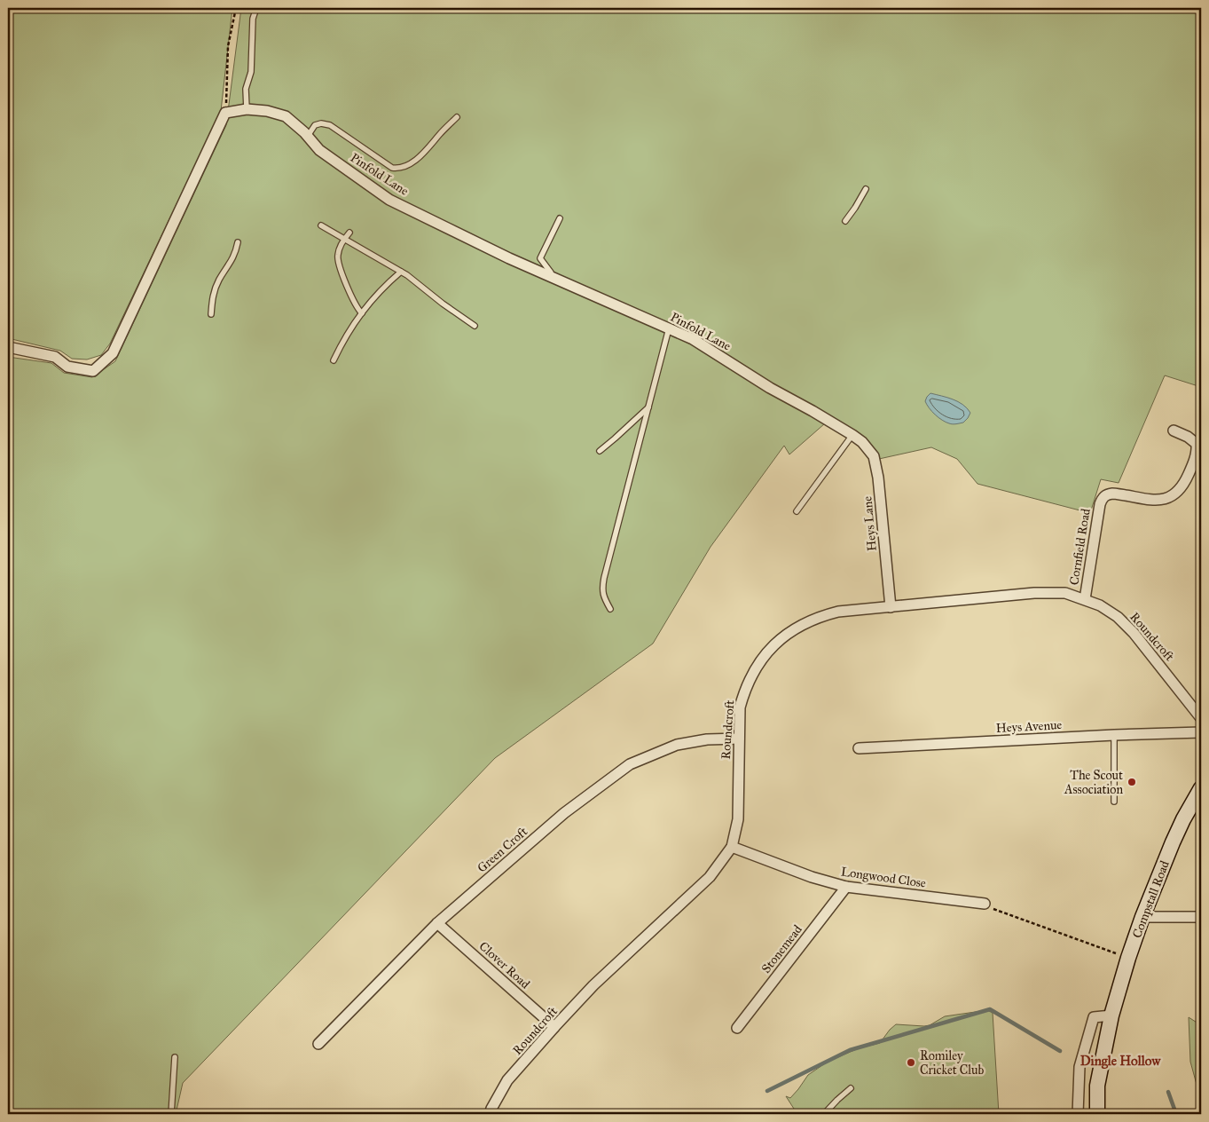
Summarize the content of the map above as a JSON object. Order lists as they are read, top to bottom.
{
  "streets": {
    "main road": ["Compstall Road"],
    "street": [
      "Pinfold Lane",
      "Heys Lane",
      "Cornfield Road",
      "Roundcroft",
      "Heys Avenue",
      "Green Croft",
      "Longwood Close",
      "Stonemead",
      "Clover Road"
    ]
  },
  "crossings": [
    ["Pinfold Lane", "Heys Lane"],
    ["Heys Lane", "Roundcroft"],
    ["Cornfield Road", "Roundcroft"],
    ["Roundcroft", "Green Croft"],
    ["Roundcroft", "Longwood Close"],
    ["Roundcroft", "Clover Road"],
    ["Green Croft", "Clover Road"],
    ["Longwood Close", "Stonemead"]
  ],
  "districts": ["Dingle Hollow"],
  "places": ["The Scout Association", "Romiley Cricket Club"]
}
